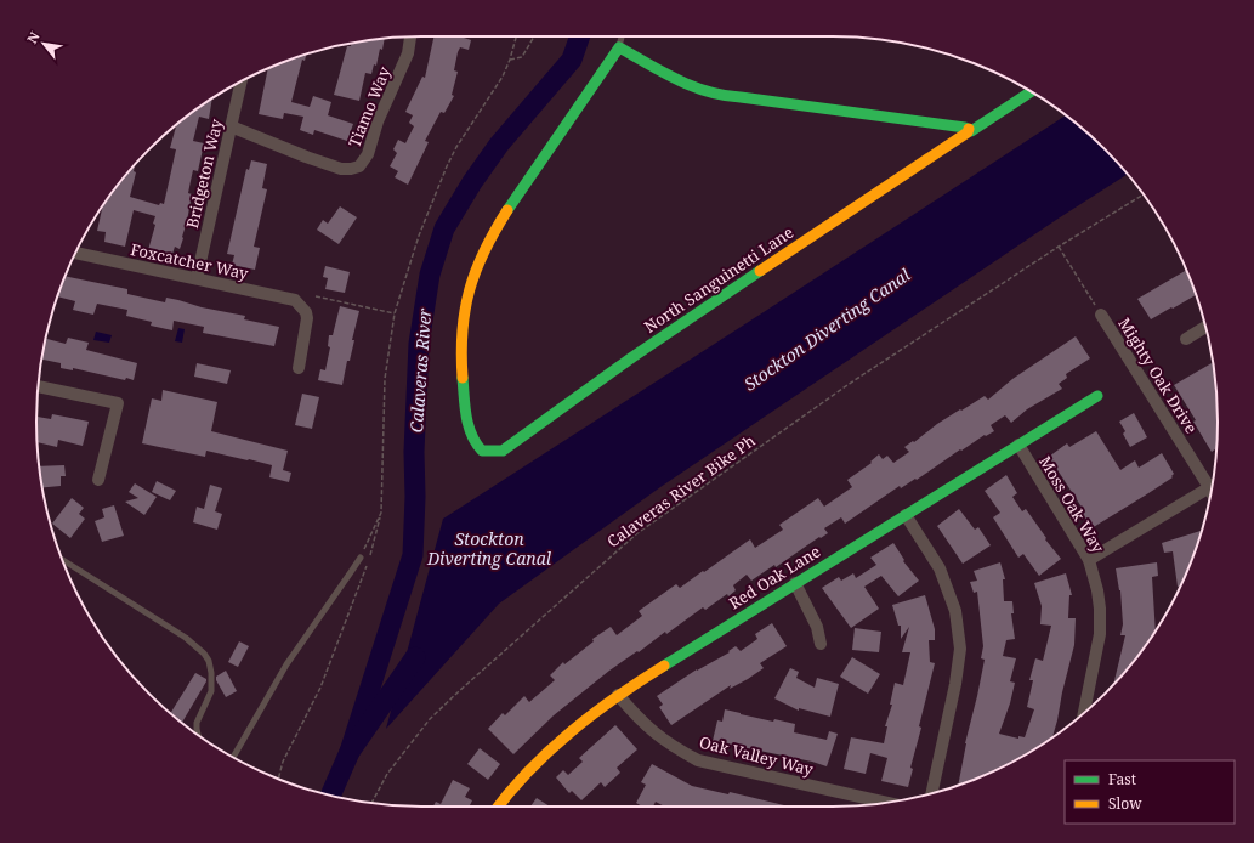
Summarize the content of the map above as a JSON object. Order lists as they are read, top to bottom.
{
  "streets": {
    "street": [
      "Tiamo Way",
      "Bridgeton Way",
      "Foxcatcher Way",
      "North Sanguinetti Lane",
      "Mighty Oak Drive",
      "Moss Oak Way",
      "Red Oak Lane",
      "Oak Valley Way"
    ],
    "path": ["Calaveras River Bike Ph"]
  },
  "crossings": [
    ["Tiamo Way", "Bridgeton Way"],
    ["Bridgeton Way", "Foxcatcher Way"],
    ["Moss Oak Way", "Red Oak Lane"],
    ["Red Oak Lane", "Oak Valley Way"]
  ],
  "water": ["Stockton Diverting Canal", "Calaveras River"],
  "legend": ["Fast", "Slow"],
  "north": "top left"
}
